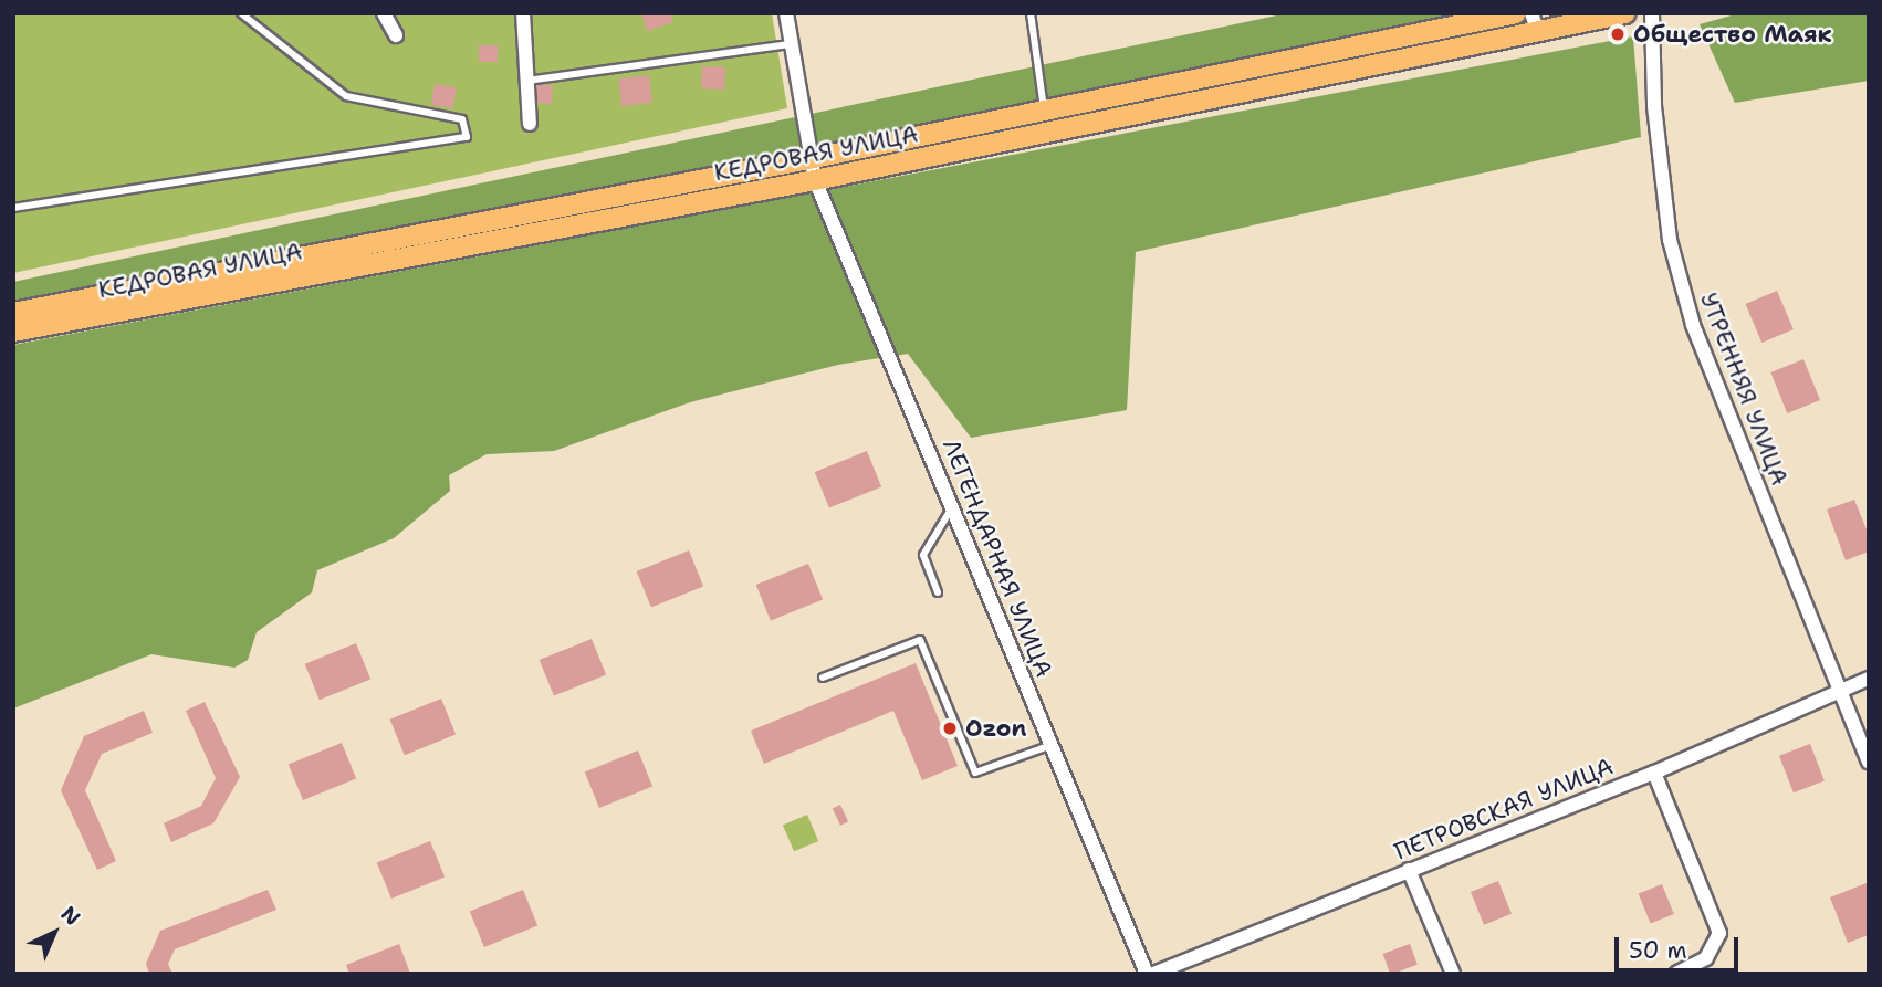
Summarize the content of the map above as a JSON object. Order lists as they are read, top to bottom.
{
  "streets": {
    "main road": ["КЕДРОВАЯ УЛИЦА"],
    "street": ["УТРЕННЯЯ УЛИЦА", "ЛЕГЕНДАРНАЯ УЛИЦА", "ПЕТРОВСКАЯ УЛИЦА"]
  },
  "crossings": [
    ["КЕДРОВАЯ УЛИЦА", "ЛЕГЕНДАРНАЯ УЛИЦА"],
    ["УТРЕННЯЯ УЛИЦА", "ПЕТРОВСКАЯ УЛИЦА"]
  ],
  "places": ["Общество Маяк", "Ozon"],
  "scale_bar": "50 m",
  "north": "top right"
}
